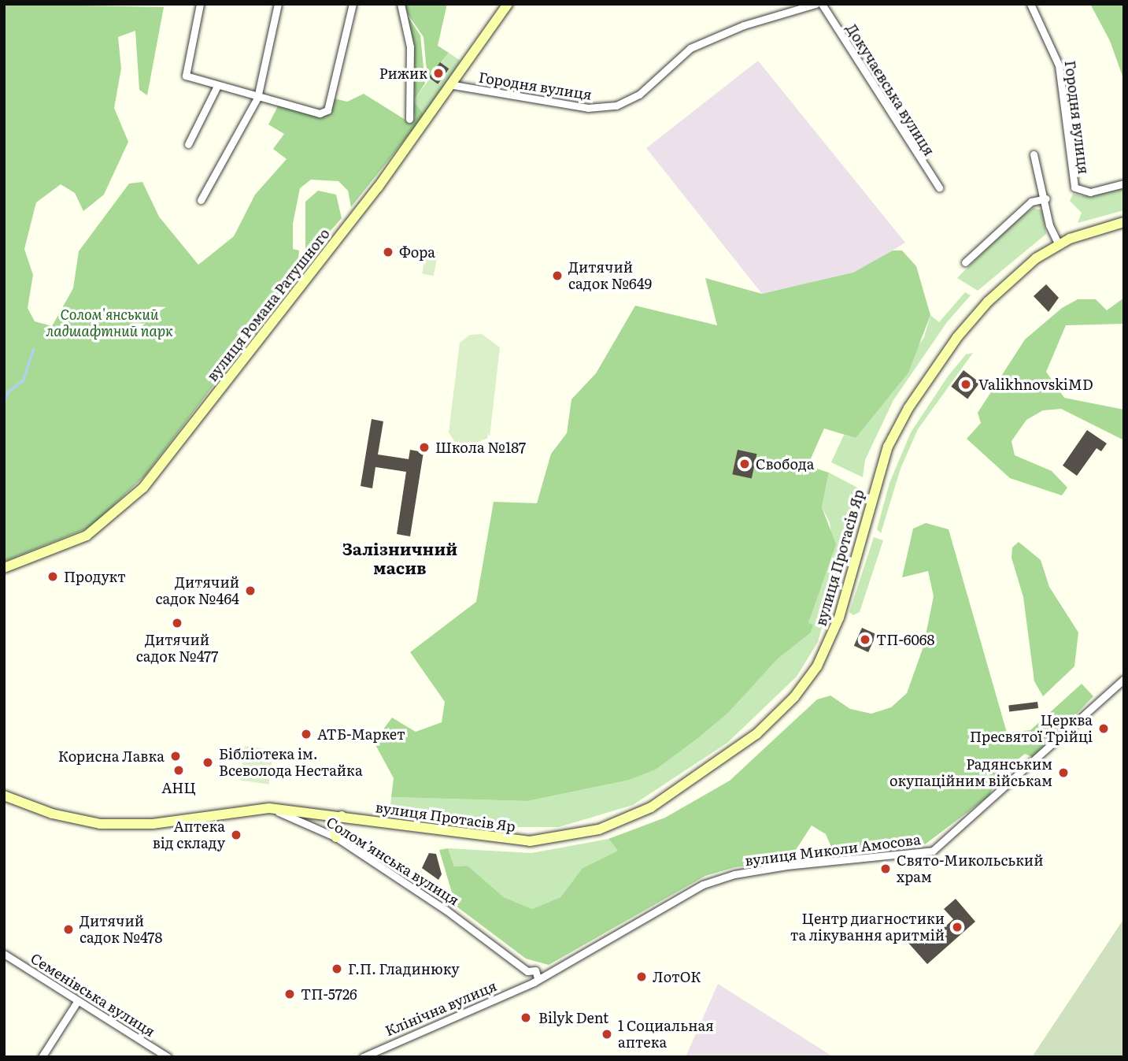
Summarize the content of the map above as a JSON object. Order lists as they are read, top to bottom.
{
  "streets": {
    "main road": ["вулиця Романа Ратушного", "вулиця Протасів Яр"],
    "street": [
      "Городня вулиця",
      "Докучаєвська вулиця",
      "вулиця Миколи Амосова",
      "Соломʼянська вулиця",
      "Семенівська вулиця",
      "Клінічна вулиця"
    ]
  },
  "crossings": [
    ["Городня вулиця", "вулиця Романа Ратушного"],
    ["вулиця Протасів Яр", "Соломʼянська вулиця"],
    ["вулиця Миколи Амосова", "Соломʼянська вулиця"],
    ["вулиця Миколи Амосова", "Клінічна вулиця"]
  ],
  "districts": ["Залізничний масив"],
  "parks": ["Солом'янський ладшафтний парк"],
  "places": [
    "Рижик",
    "Фора",
    "Дитячий садок №649",
    "ValikhnovskiMD",
    "Школа №187",
    "Свобода",
    "Продукт",
    "Дитячий садок №464",
    "Дитячий садок №477",
    "ТП-6068",
    "Церква Пресвятої Трійці",
    "АТБ-Маркет",
    "Корисна Лавка",
    "Бібліотека ім. Всеволода Нестайка",
    "АНЦ",
    "Радянським окупаційним військам",
    "Аптека від складу",
    "Свято-Микольський храм",
    "Центр диагностики та лікування аритмій",
    "Дитячий садок №478",
    "Г.П. Гладинюку",
    "ЛотОК",
    "ТП-5726",
    "Bilyk Dent",
    "1 Социальная аптека"
  ]
}
